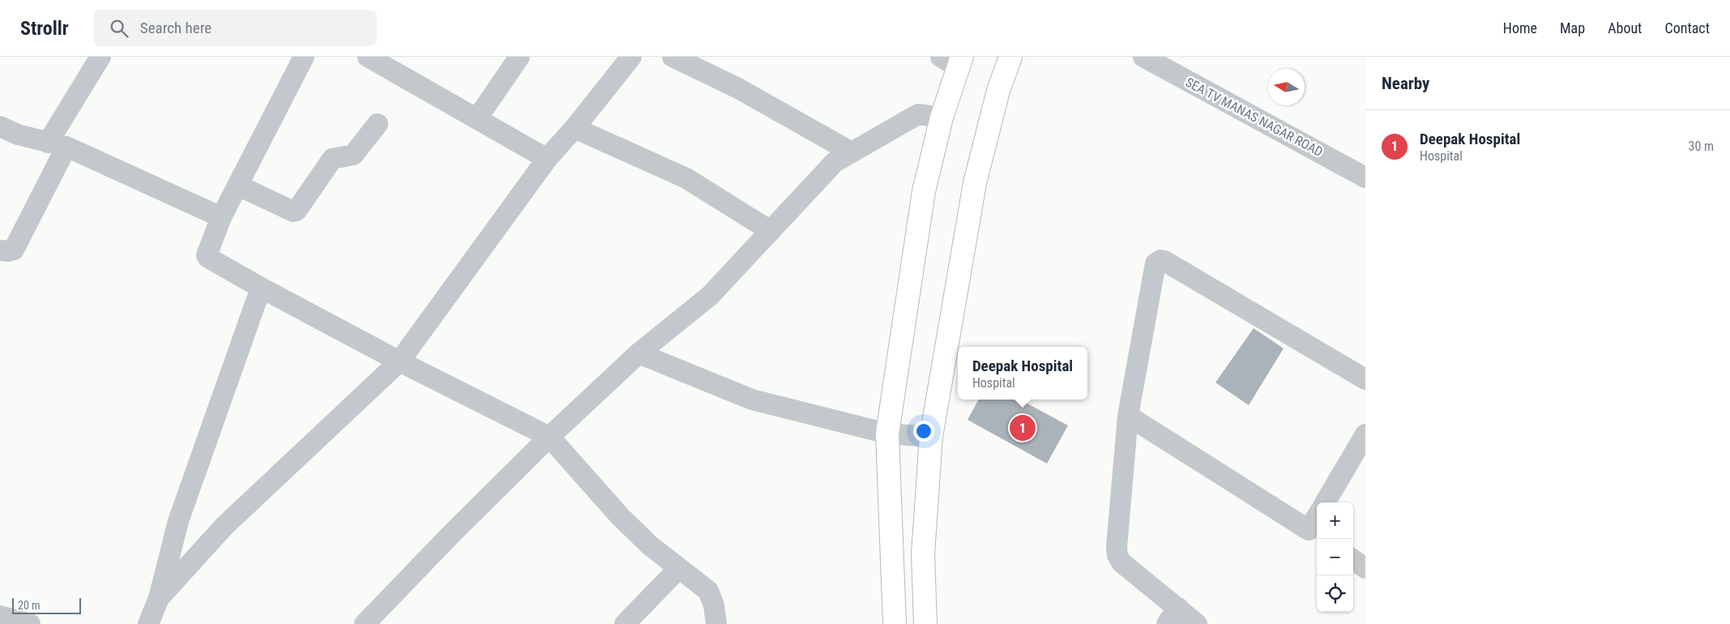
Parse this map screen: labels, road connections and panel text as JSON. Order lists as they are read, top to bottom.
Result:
{
  "streets": {
    "street": ["SEA TV MANAS NAGAR ROAD"]
  },
  "scale_bar": "20 m",
  "north": "left",
  "page": {
    "header": "Strollr",
    "search": "Search here",
    "nav": [
      "Home",
      "Map",
      "About",
      "Contact"
    ],
    "heading": "Nearby",
    "list": [
      {
        "mark": "1",
        "name": "Deepak Hospital",
        "note": "Hospital",
        "value": "30 m"
      }
    ],
    "popup": ["Deepak Hospital", "Hospital"],
    "pins": "1",
    "map_buttons": ["+", "−"],
    "scale": "20 m"
  }
}
